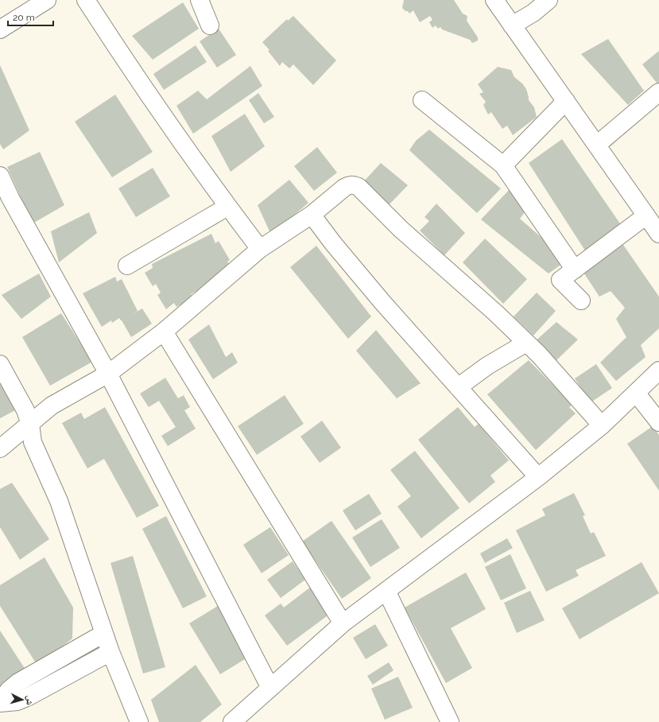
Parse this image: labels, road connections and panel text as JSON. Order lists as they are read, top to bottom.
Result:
{
  "scale_bar": "20 m",
  "north": "right"
}
